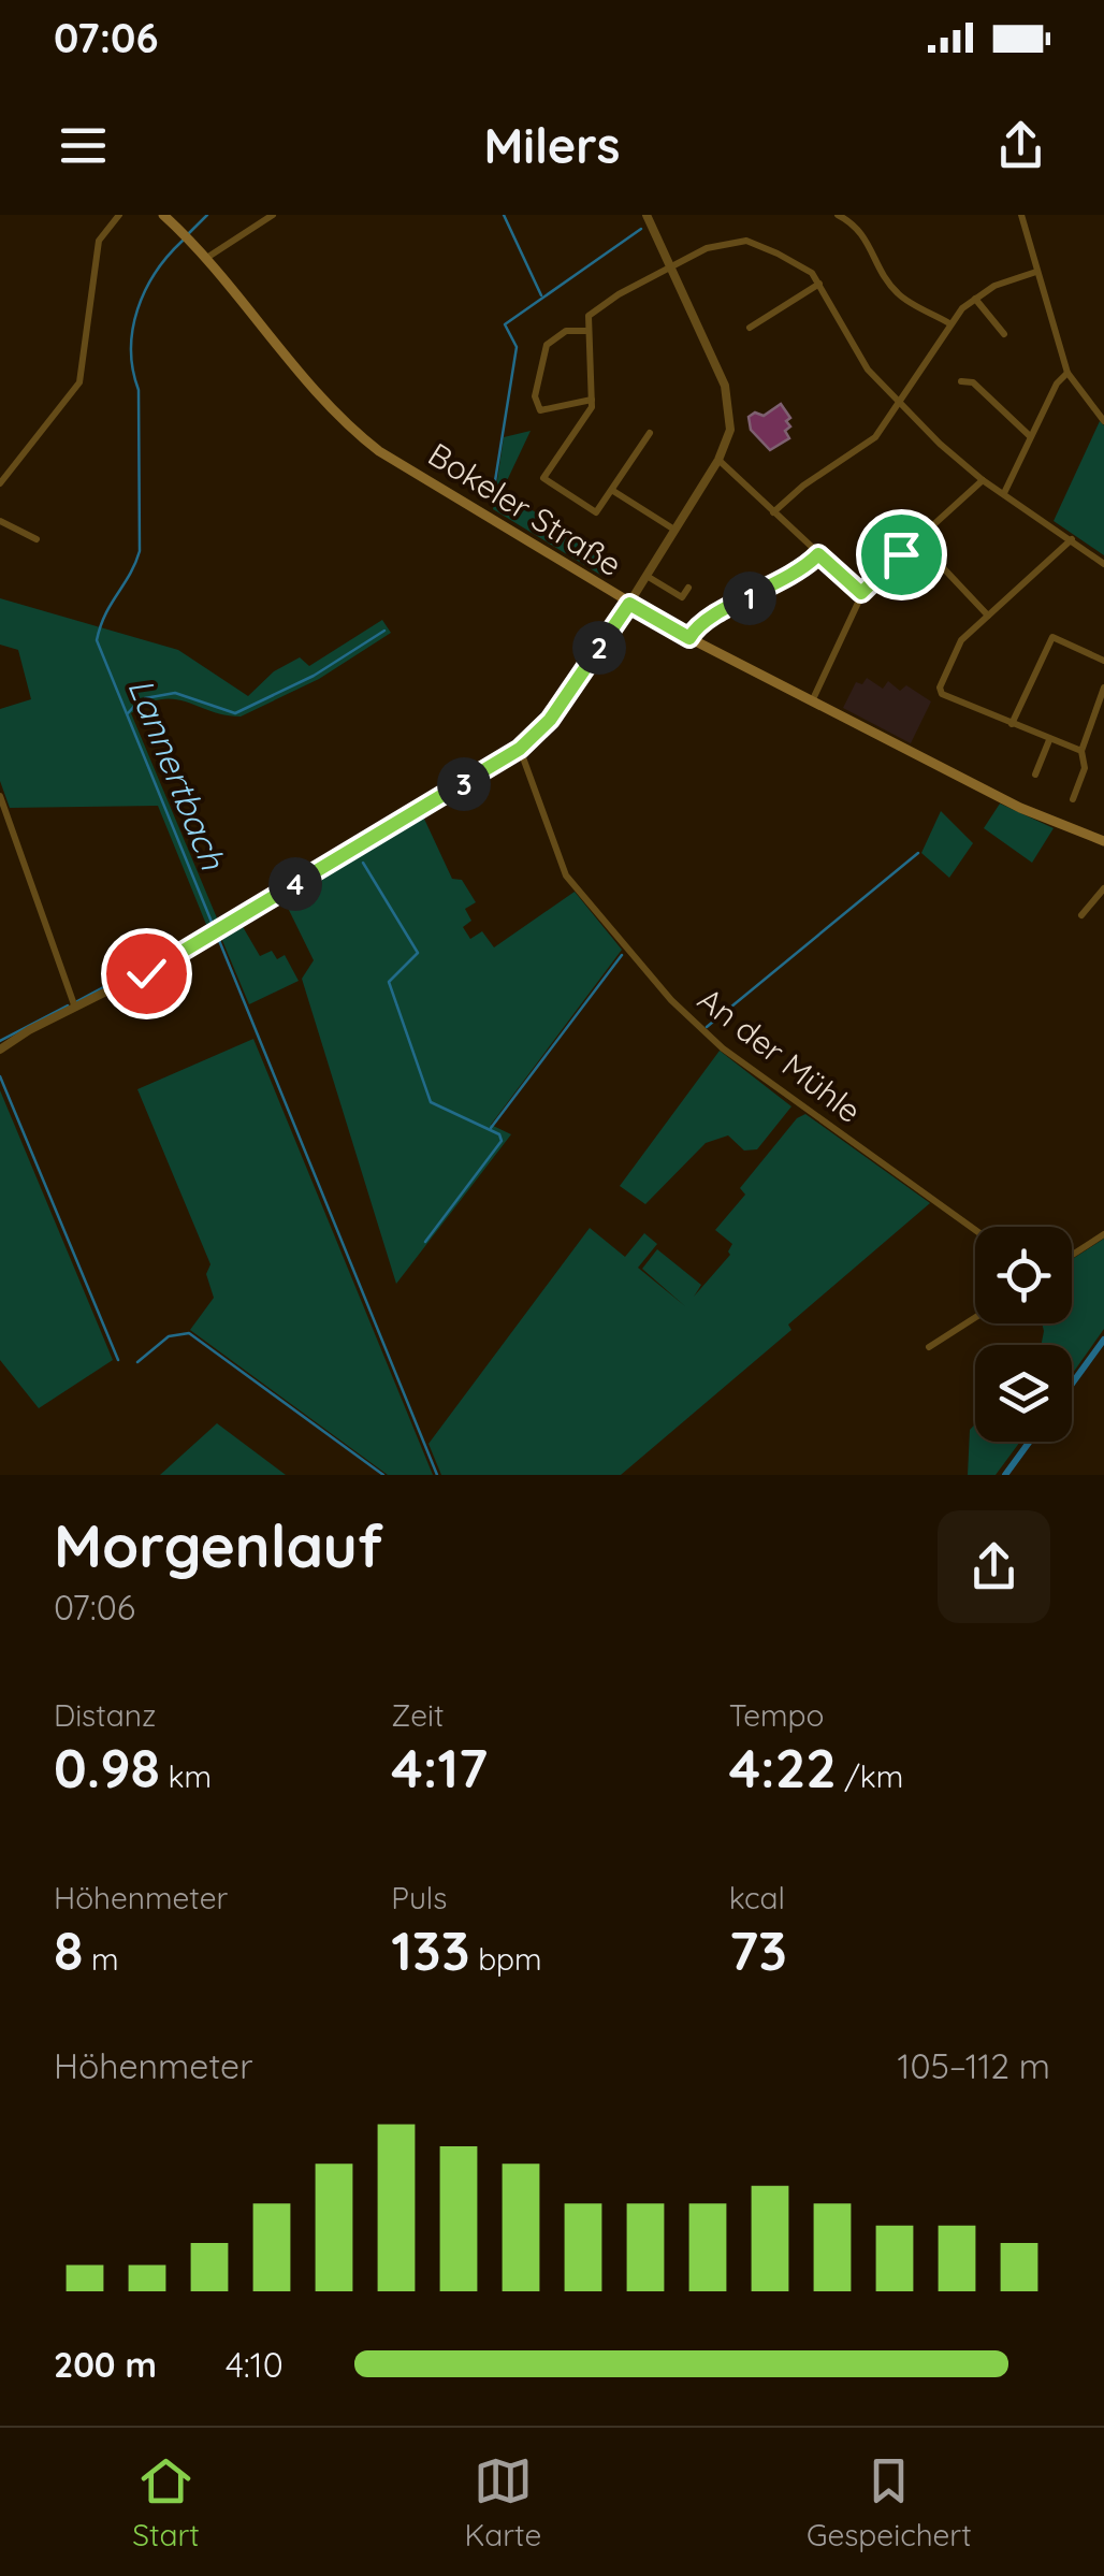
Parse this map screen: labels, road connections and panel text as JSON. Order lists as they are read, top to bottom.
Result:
{
  "streets": {
    "main road": ["Bokeler Straße"],
    "street": ["An der Mühle"]
  },
  "water": ["Lannertbach"],
  "page": {
    "status": "07:06",
    "header": "Milers",
    "pins": [
      "1",
      "2",
      "3",
      "4"
    ],
    "heading": ["Morgenlauf", "07:06"],
    "stats": [
      ["Distanz", "0.98 km"],
      ["Zeit", "4:17"],
      ["Tempo", "4:22 /km"],
      ["Höhenmeter", "8 m"],
      ["Puls", "133 bpm"],
      ["kcal", "73"]
    ],
    "chart": ["Höhenmeter", "105–112 m"],
    "list": [
      {
        "name": "200 m",
        "note": "4:10"
      }
    ],
    "tabs": ["Start", "Karte", "Gespeichert"]
  }
}
